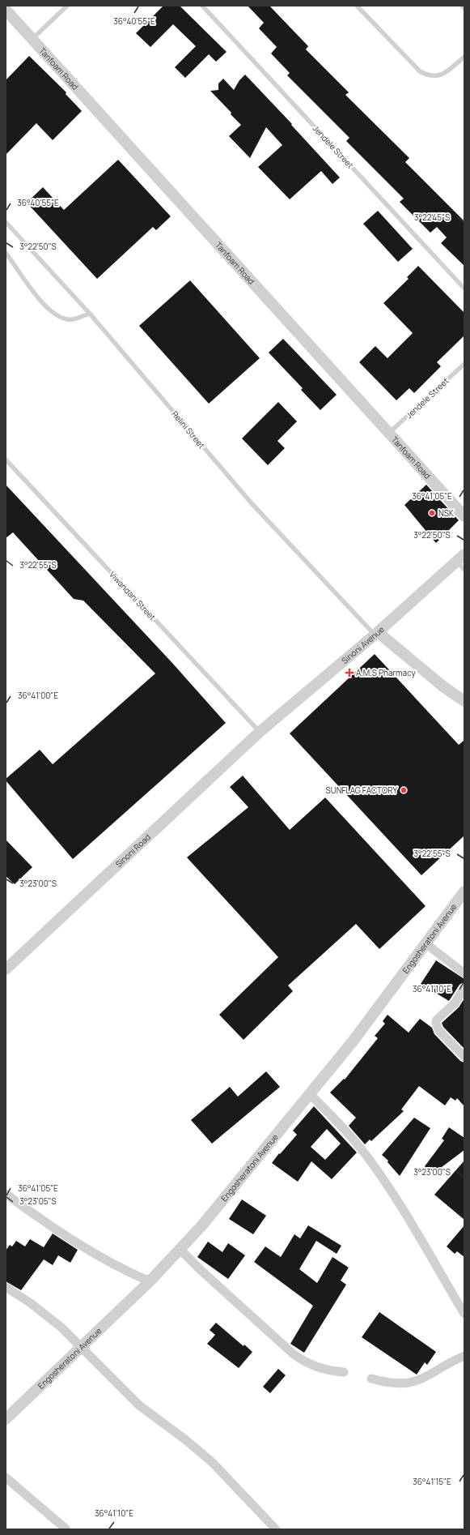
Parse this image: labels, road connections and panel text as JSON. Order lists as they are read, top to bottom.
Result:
{
  "streets": {
    "street": [
      "Tanfoam Road",
      "Sinoni Avenue",
      "Sinoni Road",
      "Engosheratoni Avenue"
    ],
    "lane": ["Jendele Street", "Relini Street", "Viwandani Street"]
  },
  "crossings": [
    ["Tanfoam Road", "Jendele Street"],
    ["Relini Street", "Sinoni Avenue"],
    ["Viwandani Street", "Sinoni Avenue"],
    ["Viwandani Street", "Sinoni Road"],
    ["Sinoni Avenue", "Sinoni Road"]
  ],
  "places": {
    "other": ["NSK", "SUNFLAG FACTORY"],
    "health": ["A.M.S Pharmacy"]
  },
  "coordinates": [
    "36°40'55\"E",
    "3°22'45\"S",
    "3°22'50\"S",
    "36°41'05\"E",
    "3°22'55\"S",
    "36°41'00\"E",
    "3°23'00\"S",
    "36°41'10\"E",
    "3°23'05\"S",
    "36°41'15\"E"
  ]
}
